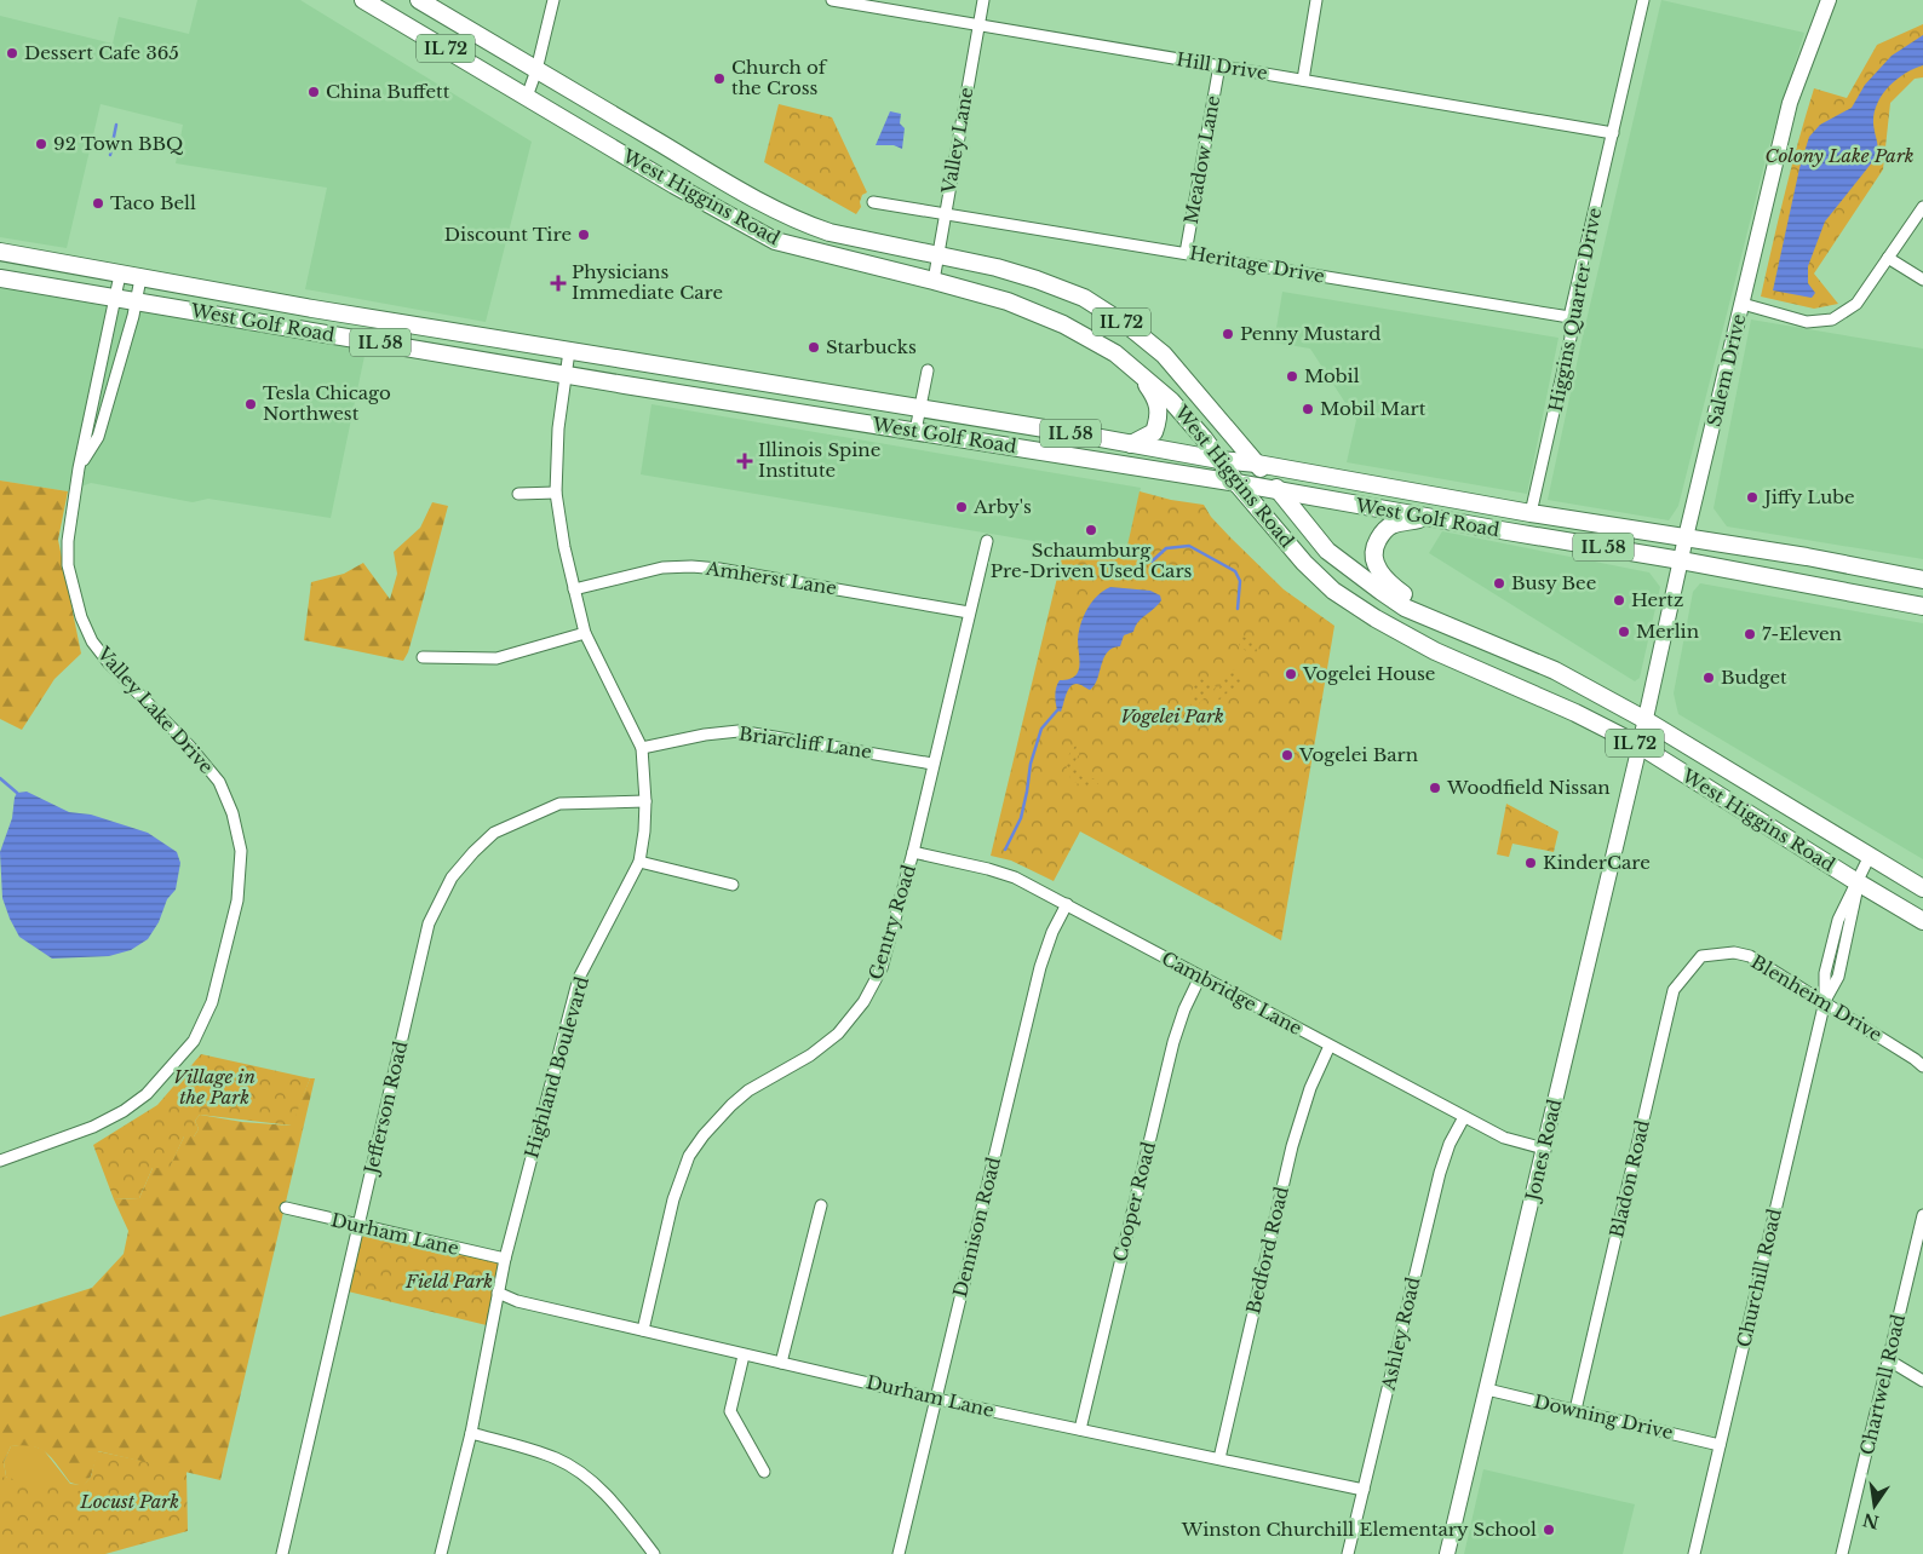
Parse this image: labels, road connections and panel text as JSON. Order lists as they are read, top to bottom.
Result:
{
  "streets": {
    "main road": [
      "IL 72",
      "West Higgins Road",
      "West Golf Road",
      "IL 58"
    ],
    "street": [
      "Hill Drive",
      "Valley Lane",
      "Meadow Lane",
      "Heritage Drive",
      "Higgins Quarter Drive",
      "Salem Drive",
      "Amherst Lane",
      "Valley Lake Drive",
      "Briarcliff Lane",
      "Gentry Road",
      "Cambridge Lane",
      "Blenheim Drive",
      "Highland Boulevard",
      "Jefferson Road",
      "Jones Road",
      "Bladon Road",
      "Cooper Road",
      "Dennison Road",
      "Durham Lane",
      "Bedford Road",
      "Churchill Road",
      "Ashley Road",
      "Chartwell Road",
      "Downing Drive"
    ]
  },
  "crossings": [
    ["Hill Drive", "Valley Lane"],
    ["Hill Drive", "Meadow Lane"],
    ["Hill Drive", "Higgins Quarter Drive"],
    ["Valley Lane", "West Higgins Road"],
    ["Valley Lane", "Heritage Drive"],
    ["Meadow Lane", "Heritage Drive"],
    ["West Higgins Road", "West Golf Road"],
    ["West Higgins Road", "Salem Drive"],
    ["West Higgins Road", "Jones Road"],
    ["West Higgins Road", "Churchill Road"],
    ["Heritage Drive", "Higgins Quarter Drive"],
    ["Higgins Quarter Drive", "West Golf Road"],
    ["West Golf Road", "Salem Drive"],
    ["West Golf Road", "Valley Lake Drive"],
    ["West Golf Road", "Highland Boulevard"],
    ["Salem Drive", "Jones Road"],
    ["Amherst Lane", "Gentry Road"],
    ["Amherst Lane", "Highland Boulevard"],
    ["Briarcliff Lane", "Gentry Road"],
    ["Briarcliff Lane", "Highland Boulevard"],
    ["Gentry Road", "Cambridge Lane"],
    ["Gentry Road", "Durham Lane"],
    ["Cambridge Lane", "Jones Road"],
    ["Cambridge Lane", "Cooper Road"],
    ["Cambridge Lane", "Dennison Road"],
    ["Cambridge Lane", "Bedford Road"],
    ["Cambridge Lane", "Ashley Road"],
    ["Blenheim Drive", "Bladon Road"],
    ["Blenheim Drive", "Churchill Road"],
    ["Highland Boulevard", "Jefferson Road"],
    ["Highland Boulevard", "Durham Lane"],
    ["Jefferson Road", "Durham Lane"],
    ["Jones Road", "Downing Drive"],
    ["Bladon Road", "Downing Drive"],
    ["Cooper Road", "Durham Lane"],
    ["Dennison Road", "Durham Lane"],
    ["Durham Lane", "Bedford Road"],
    ["Durham Lane", "Ashley Road"],
    ["Churchill Road", "Downing Drive"]
  ],
  "parks": [
    "Colony Lake Park",
    "Vogelei Park",
    "Village in the Park",
    "Field Park",
    "Locust Park"
  ],
  "places": {
    "other": [
      "Dessert Cafe 365",
      "Church of the Cross",
      "China Buffett",
      "92 Town BBQ",
      "Taco Bell",
      "Discount Tire",
      "Penny Mustard",
      "Starbucks",
      "Mobil",
      "Tesla Chicago Northwest",
      "Mobil Mart",
      "Jiffy Lube",
      "Arby's",
      "Schaumburg Pre-Driven Used Cars",
      "Busy Bee",
      "Hertz",
      "Merlin",
      "7-Eleven",
      "Vogelei House",
      "Budget",
      "Vogelei Barn",
      "Woodfield Nissan",
      "KinderCare",
      "Winston Churchill Elementary School"
    ],
    "health": ["Physicians Immediate Care", "Illinois Spine Institute"]
  },
  "north": "bottom"
}
